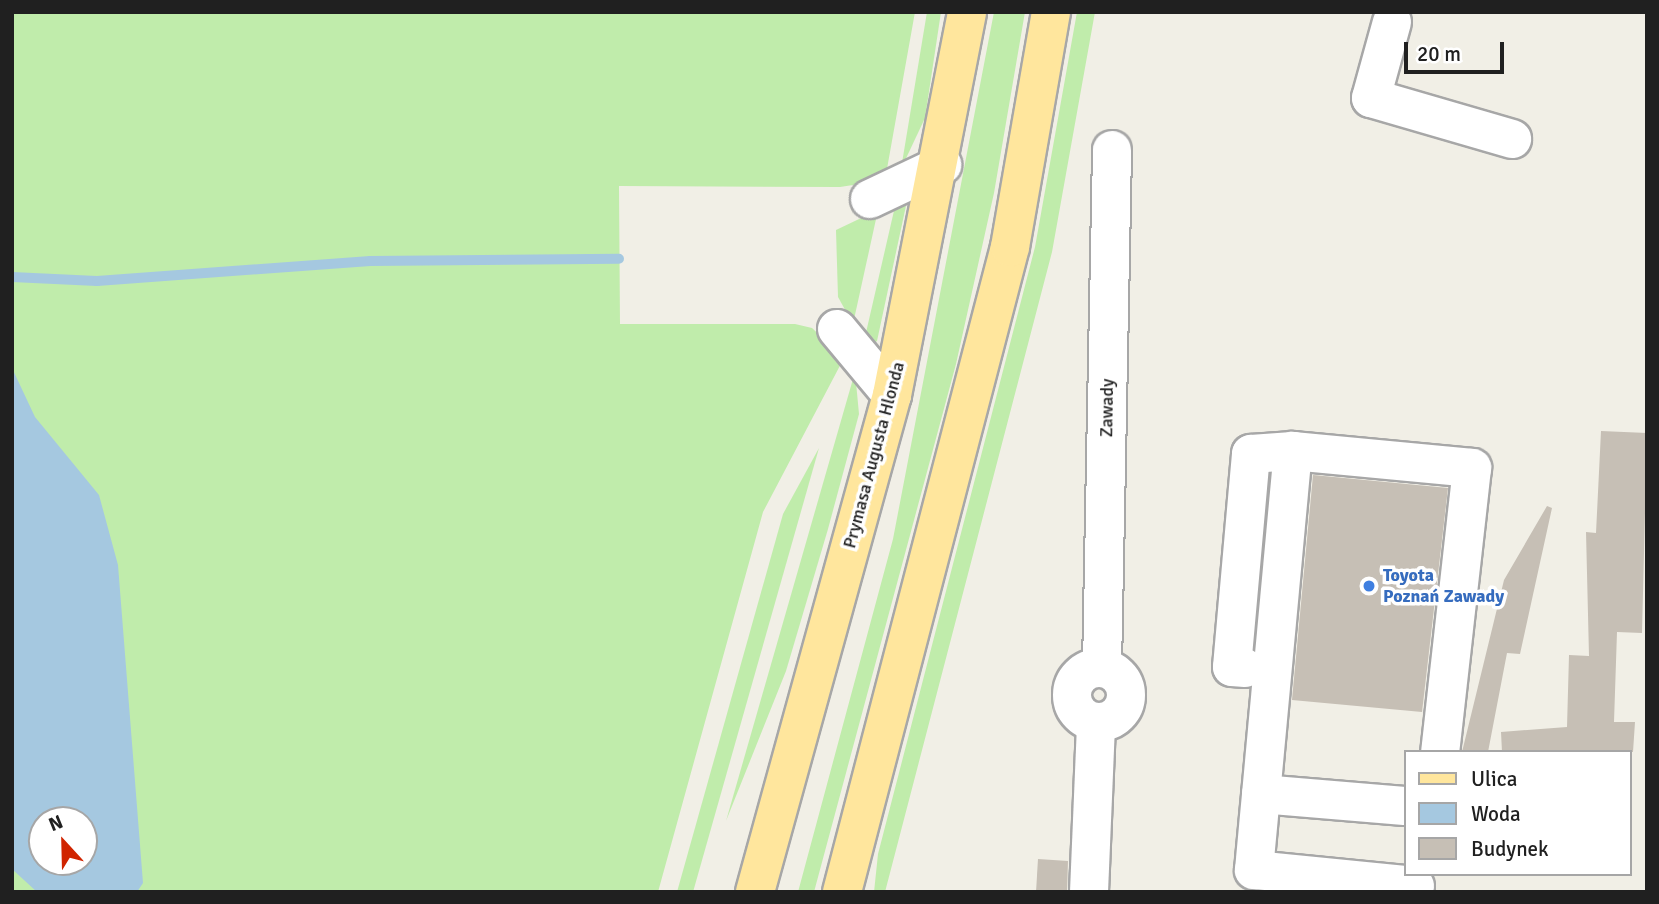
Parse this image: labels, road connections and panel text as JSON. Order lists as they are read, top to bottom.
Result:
{
  "streets": {
    "main road": ["Prymasa Augusta Hlonda"],
    "street": ["Zawady"]
  },
  "places": ["Toyota Poznań Zawady"],
  "legend": ["Ulica", "Woda", "Budynek"],
  "scale_bar": "20 m",
  "north": "top"
}
